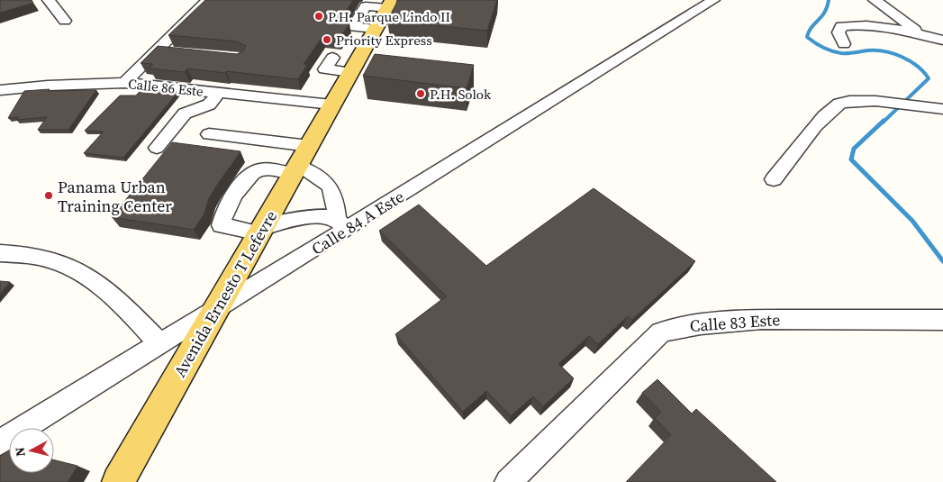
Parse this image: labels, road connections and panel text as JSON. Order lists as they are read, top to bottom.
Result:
{
  "streets": {
    "main road": ["Avenida Ernesto T Lefevre"],
    "street": ["Calle 86 Este", "Calle 84 A Este", "Calle 83 Este"]
  },
  "crossings": [
    ["Calle 86 Este", "Avenida Ernesto T Lefevre"],
    ["Calle 84 A Este", "Avenida Ernesto T Lefevre"]
  ],
  "places": [
    "P.H. Parque Lindo II",
    "Priority Express",
    "P.H. Solok",
    "Panama Urban Training Center"
  ],
  "north": "left"
}
